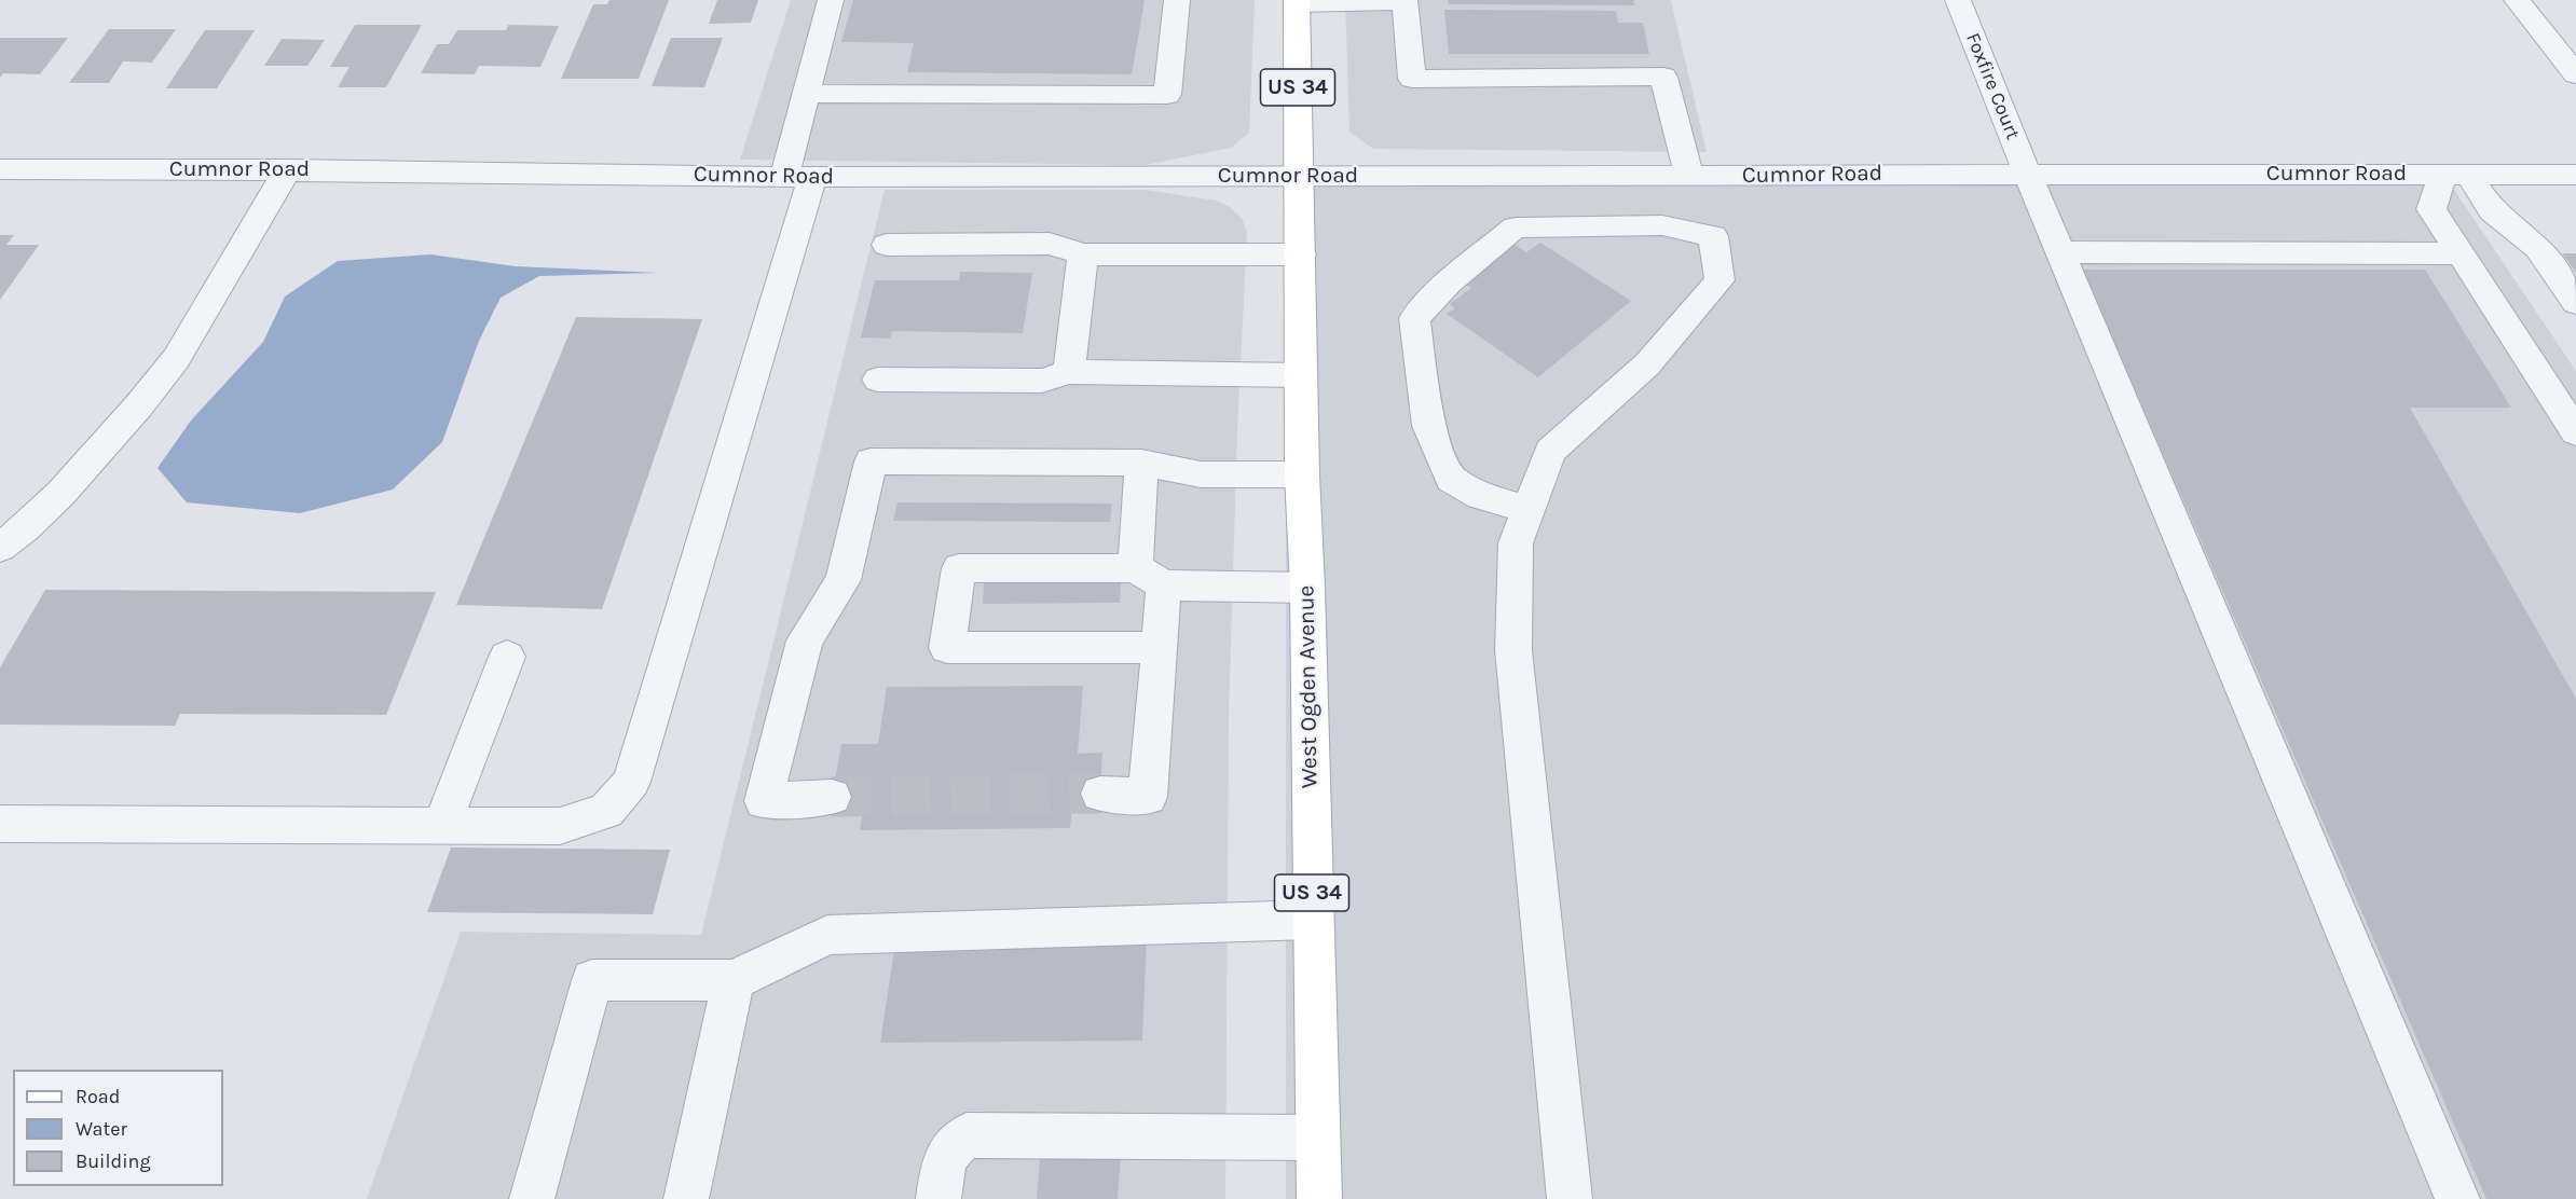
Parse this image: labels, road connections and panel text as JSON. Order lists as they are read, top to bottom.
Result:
{
  "streets": {
    "main road": ["US 34", "West Ogden Avenue"],
    "street": ["Foxfire Court", "Cumnor Road"]
  },
  "crossings": [
    ["Foxfire Court", "Cumnor Road"],
    ["US 34", "Cumnor Road"],
    ["US 34", "West Ogden Avenue"],
    ["Cumnor Road", "West Ogden Avenue"]
  ],
  "legend": ["Road", "Water", "Building"]
}
